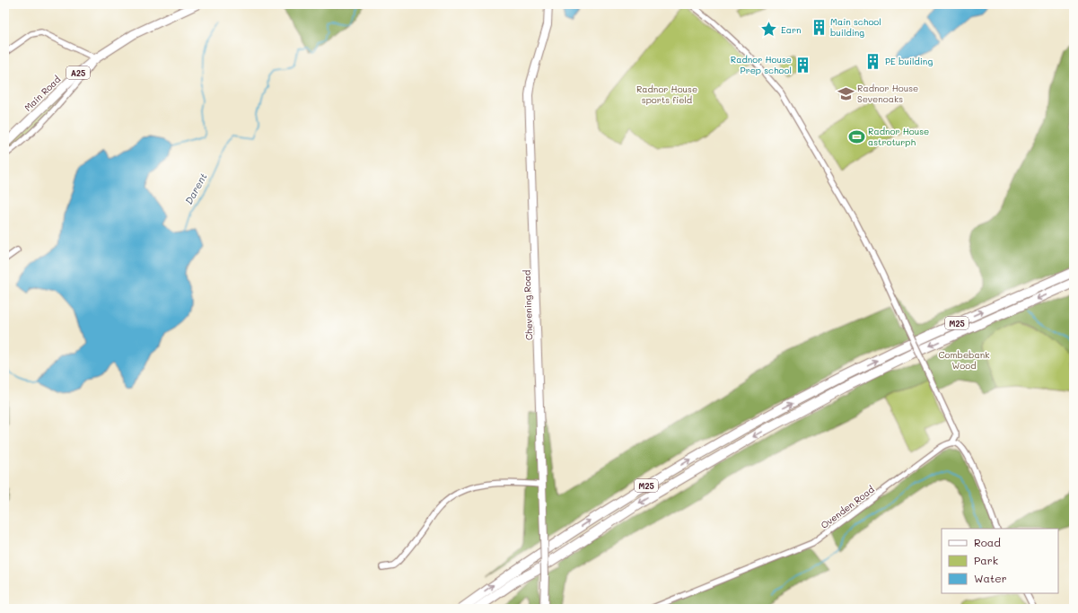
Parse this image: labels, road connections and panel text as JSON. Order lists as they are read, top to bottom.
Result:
{
  "streets": {
    "highway": ["M25"],
    "main road": ["A25", "Main Road", "Chevening Road"],
    "street": ["Ovenden Road"]
  },
  "water": ["Darent"],
  "parks": ["Radnor House sports field", "Combebank Wood"],
  "places": {
    "building": ["Main school building", "PE building", "Radnor House Prep school"],
    "place": ["Earn"],
    "school or university": ["Radnor House Sevenoaks"],
    "sports": ["Radnor House astroturph"]
  },
  "legend": ["Road", "Park", "Water"]
}
